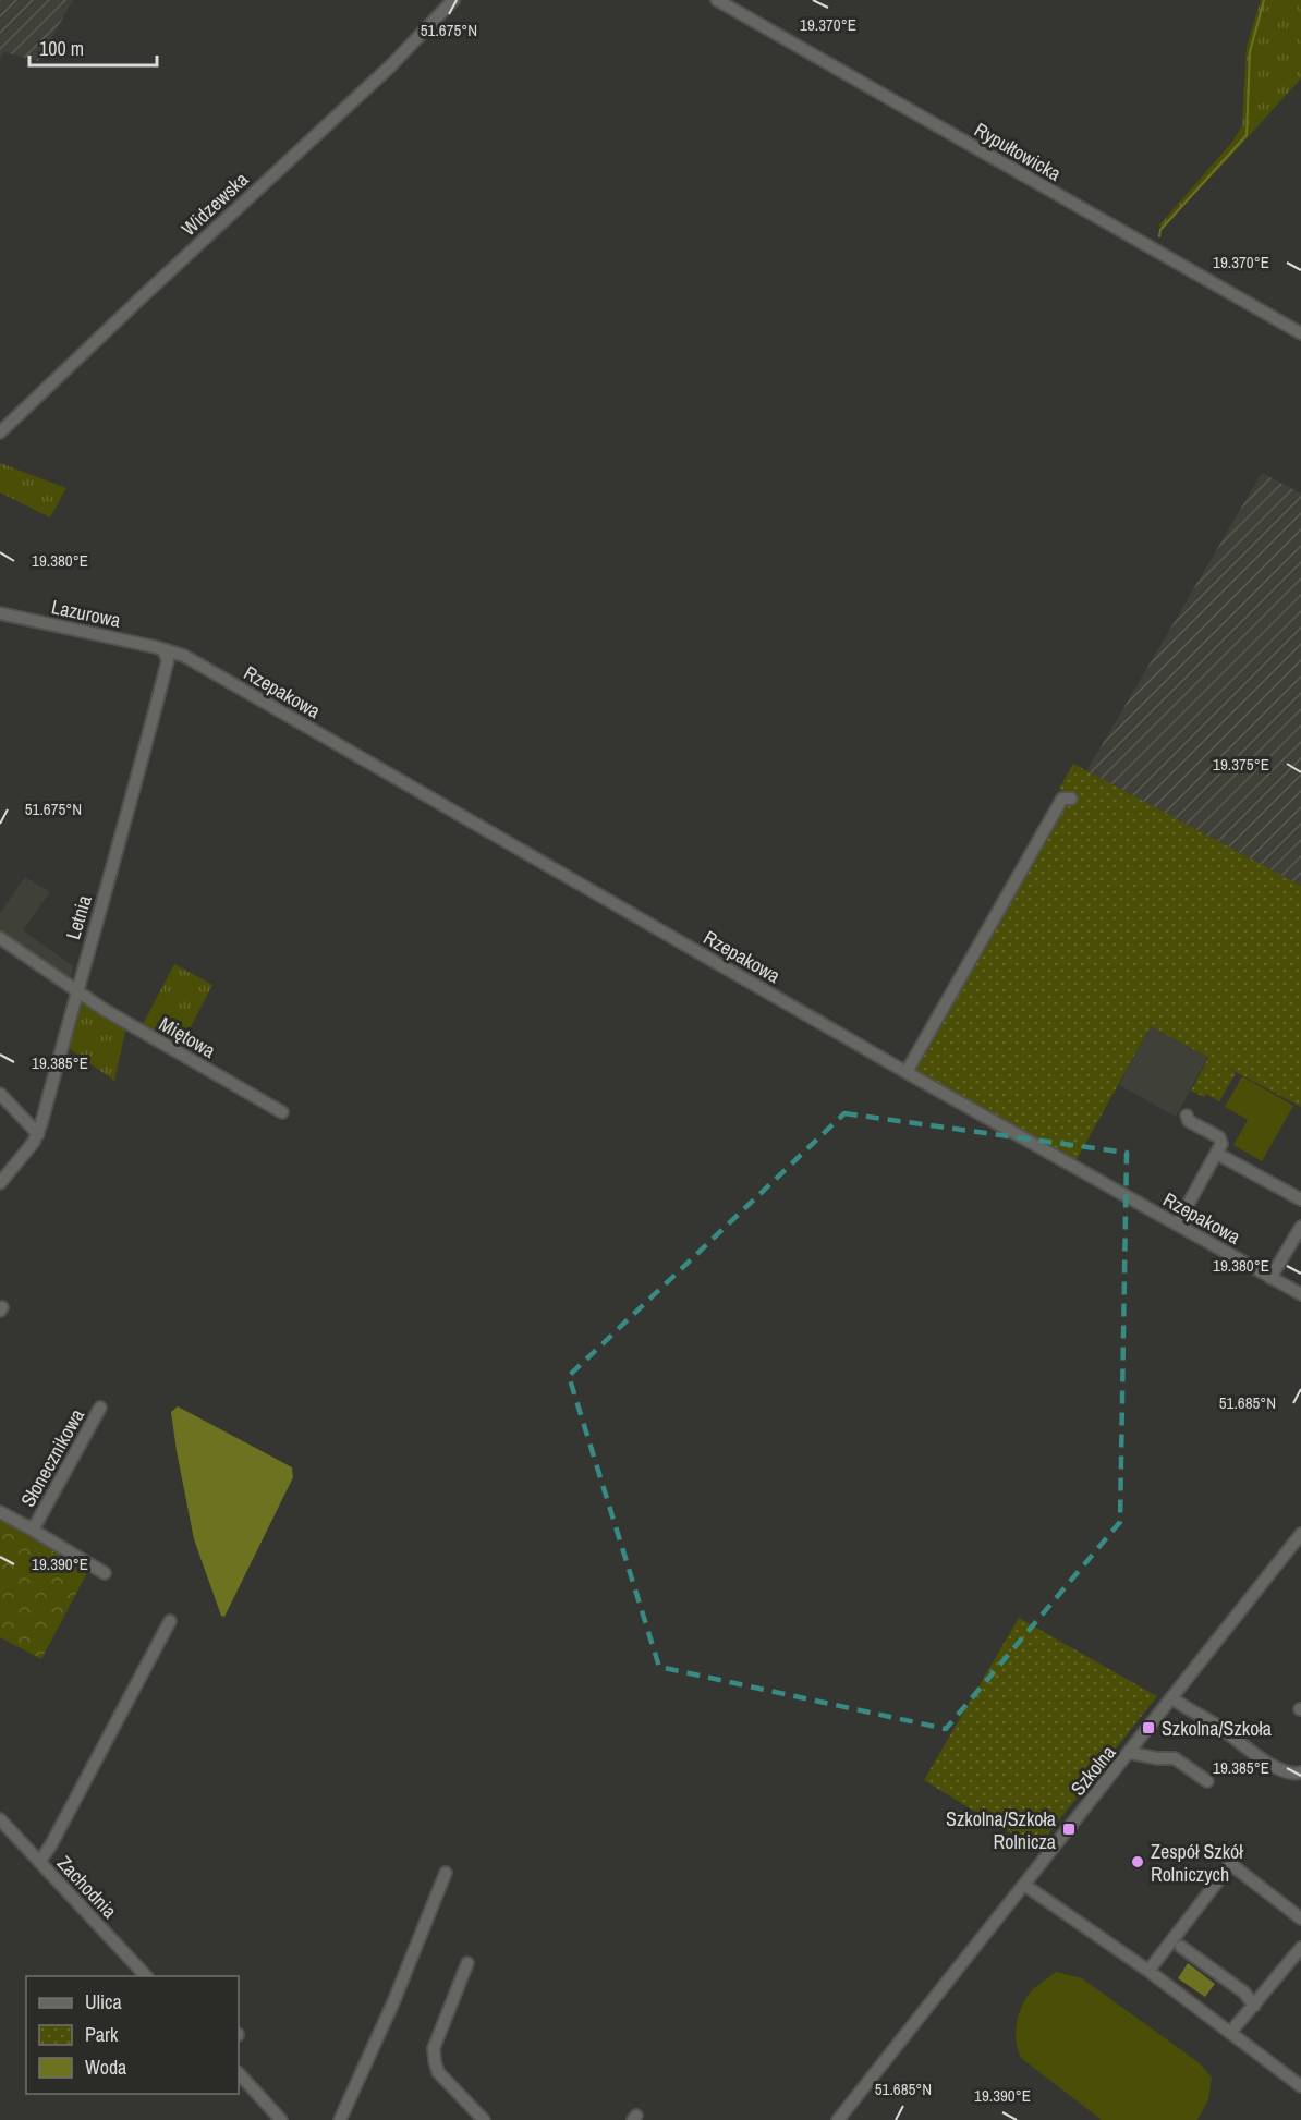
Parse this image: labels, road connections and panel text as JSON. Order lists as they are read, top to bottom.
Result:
{
  "streets": {
    "street": [
      "Rypułtowicka",
      "Widzewska",
      "Lazurowa",
      "Rzepakowa",
      "Letnia",
      "Miętowa",
      "Słonecznikowa",
      "Szkolna",
      "Zachodnia"
    ]
  },
  "crossings": [
    ["Lazurowa", "Rzepakowa"],
    ["Lazurowa", "Letnia"],
    ["Rzepakowa", "Letnia"],
    ["Letnia", "Miętowa"]
  ],
  "places": {
    "transit": ["Szkolna/Szkoła", "Szkolna/Szkoła Rolnicza"],
    "other": ["Zespół Szkół Rolniczych"]
  },
  "legend": ["Ulica", "Park", "Woda"],
  "scale_bar": "100 m",
  "coordinates": [
    "19.370°E",
    "51.675°N",
    "19.380°E",
    "19.375°E",
    "19.385°E",
    "51.685°N",
    "19.390°E"
  ]
}
